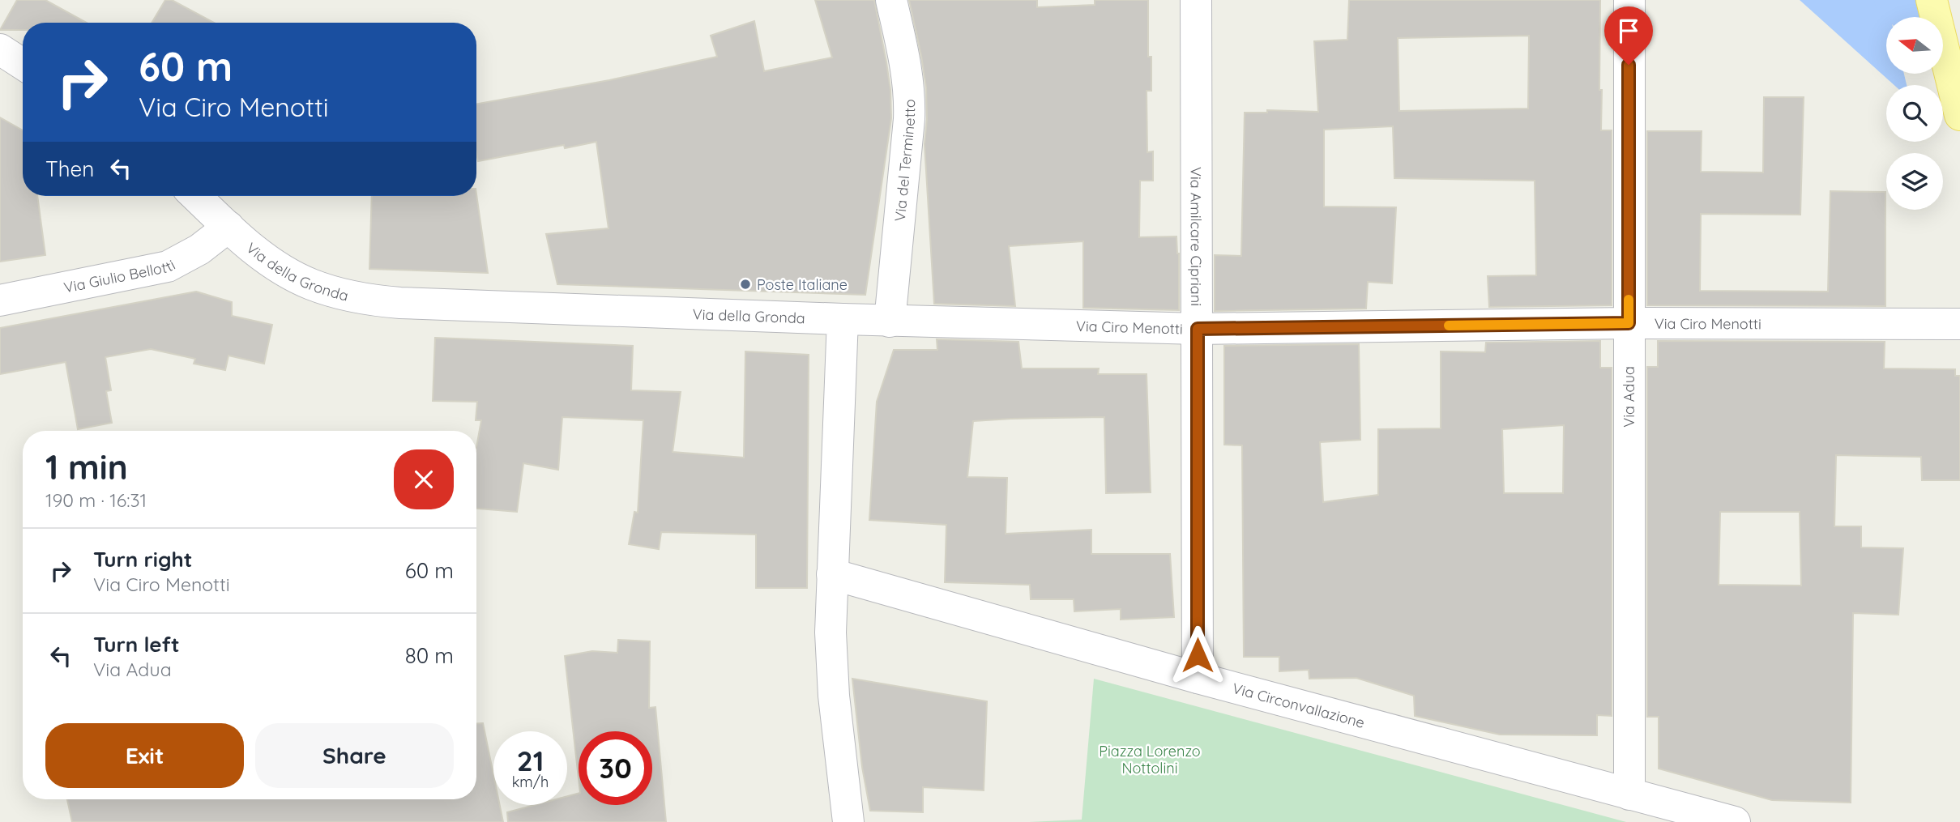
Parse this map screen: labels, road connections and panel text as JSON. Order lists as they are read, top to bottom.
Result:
{
  "streets": {
    "street": [
      "Via del Terminetto",
      "Via Amilcare Cipriani",
      "Via della Gronda",
      "Via Giulio Bellotti",
      "Via Ciro Menotti",
      "Via Adua",
      "Via Circonvallazione"
    ]
  },
  "crossings": [
    ["Via del Terminetto", "Via Ciro Menotti"],
    ["Via Amilcare Cipriani", "Via Ciro Menotti"],
    ["Via Amilcare Cipriani", "Via Circonvallazione"],
    ["Via della Gronda", "Via Giulio Bellotti"],
    ["Via della Gronda", "Via Ciro Menotti"],
    ["Via Ciro Menotti", "Via Adua"],
    ["Via Adua", "Via Circonvallazione"]
  ],
  "parks": ["Piazza Lorenzo Nottolini"],
  "places": ["Poste Italiane"],
  "north": "left",
  "page": {
    "turn": ["60 m", "Via Ciro Menotti"],
    "then": "Then",
    "heading": ["1 min", "190 m · 16:31"],
    "list": [
      {
        "name": "Turn right",
        "note": "Via Ciro Menotti",
        "value": "60 m"
      },
      {
        "name": "Turn left",
        "note": "Via Adua",
        "value": "80 m"
      }
    ],
    "buttons": ["Exit", "Share"],
    "speed": "21 km/h",
    "limit": "30"
  }
}
